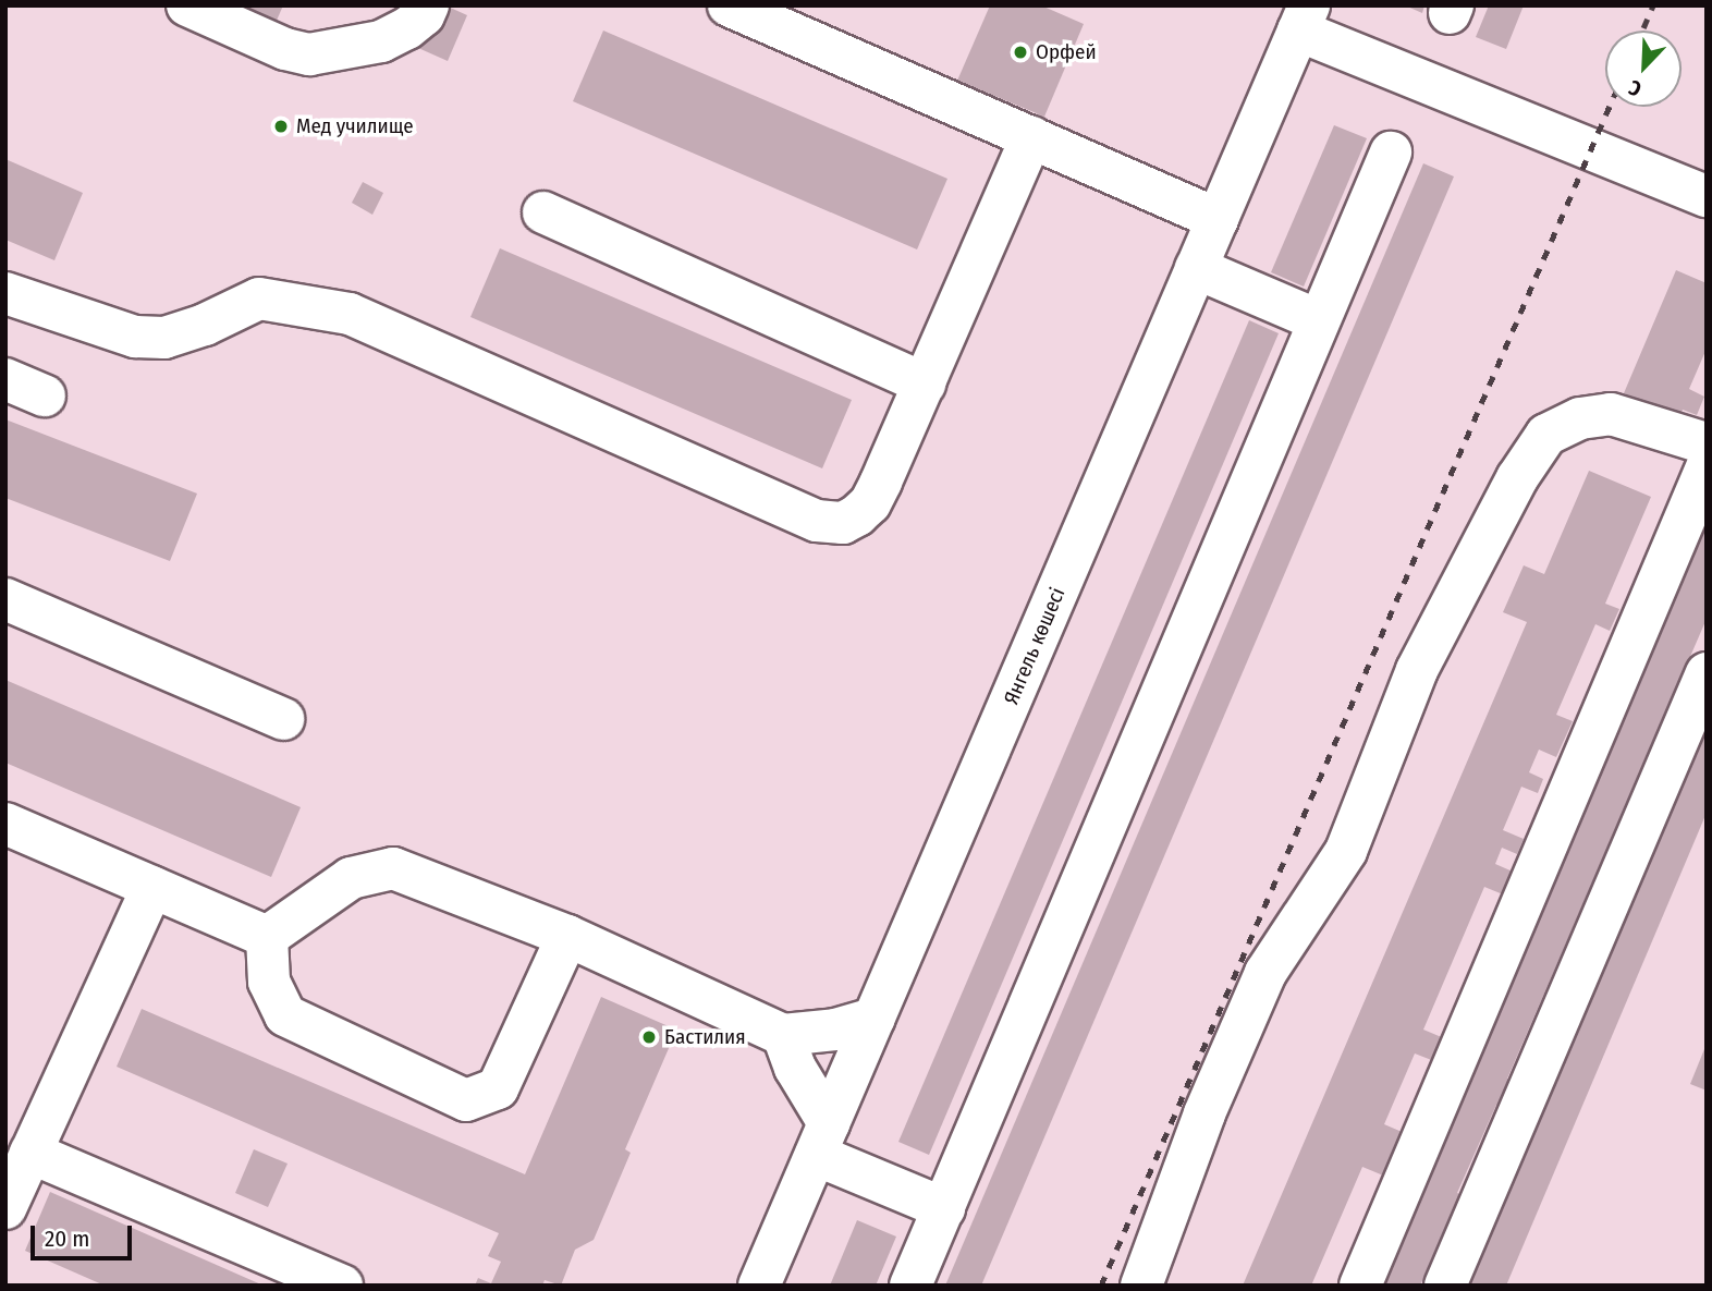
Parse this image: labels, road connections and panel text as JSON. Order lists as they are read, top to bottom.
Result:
{
  "streets": {
    "street": ["Янгель көшесі"]
  },
  "places": ["Орфей", "Мед училище", "Бастилия"],
  "scale_bar": "20 m",
  "north": "bottom left"
}
